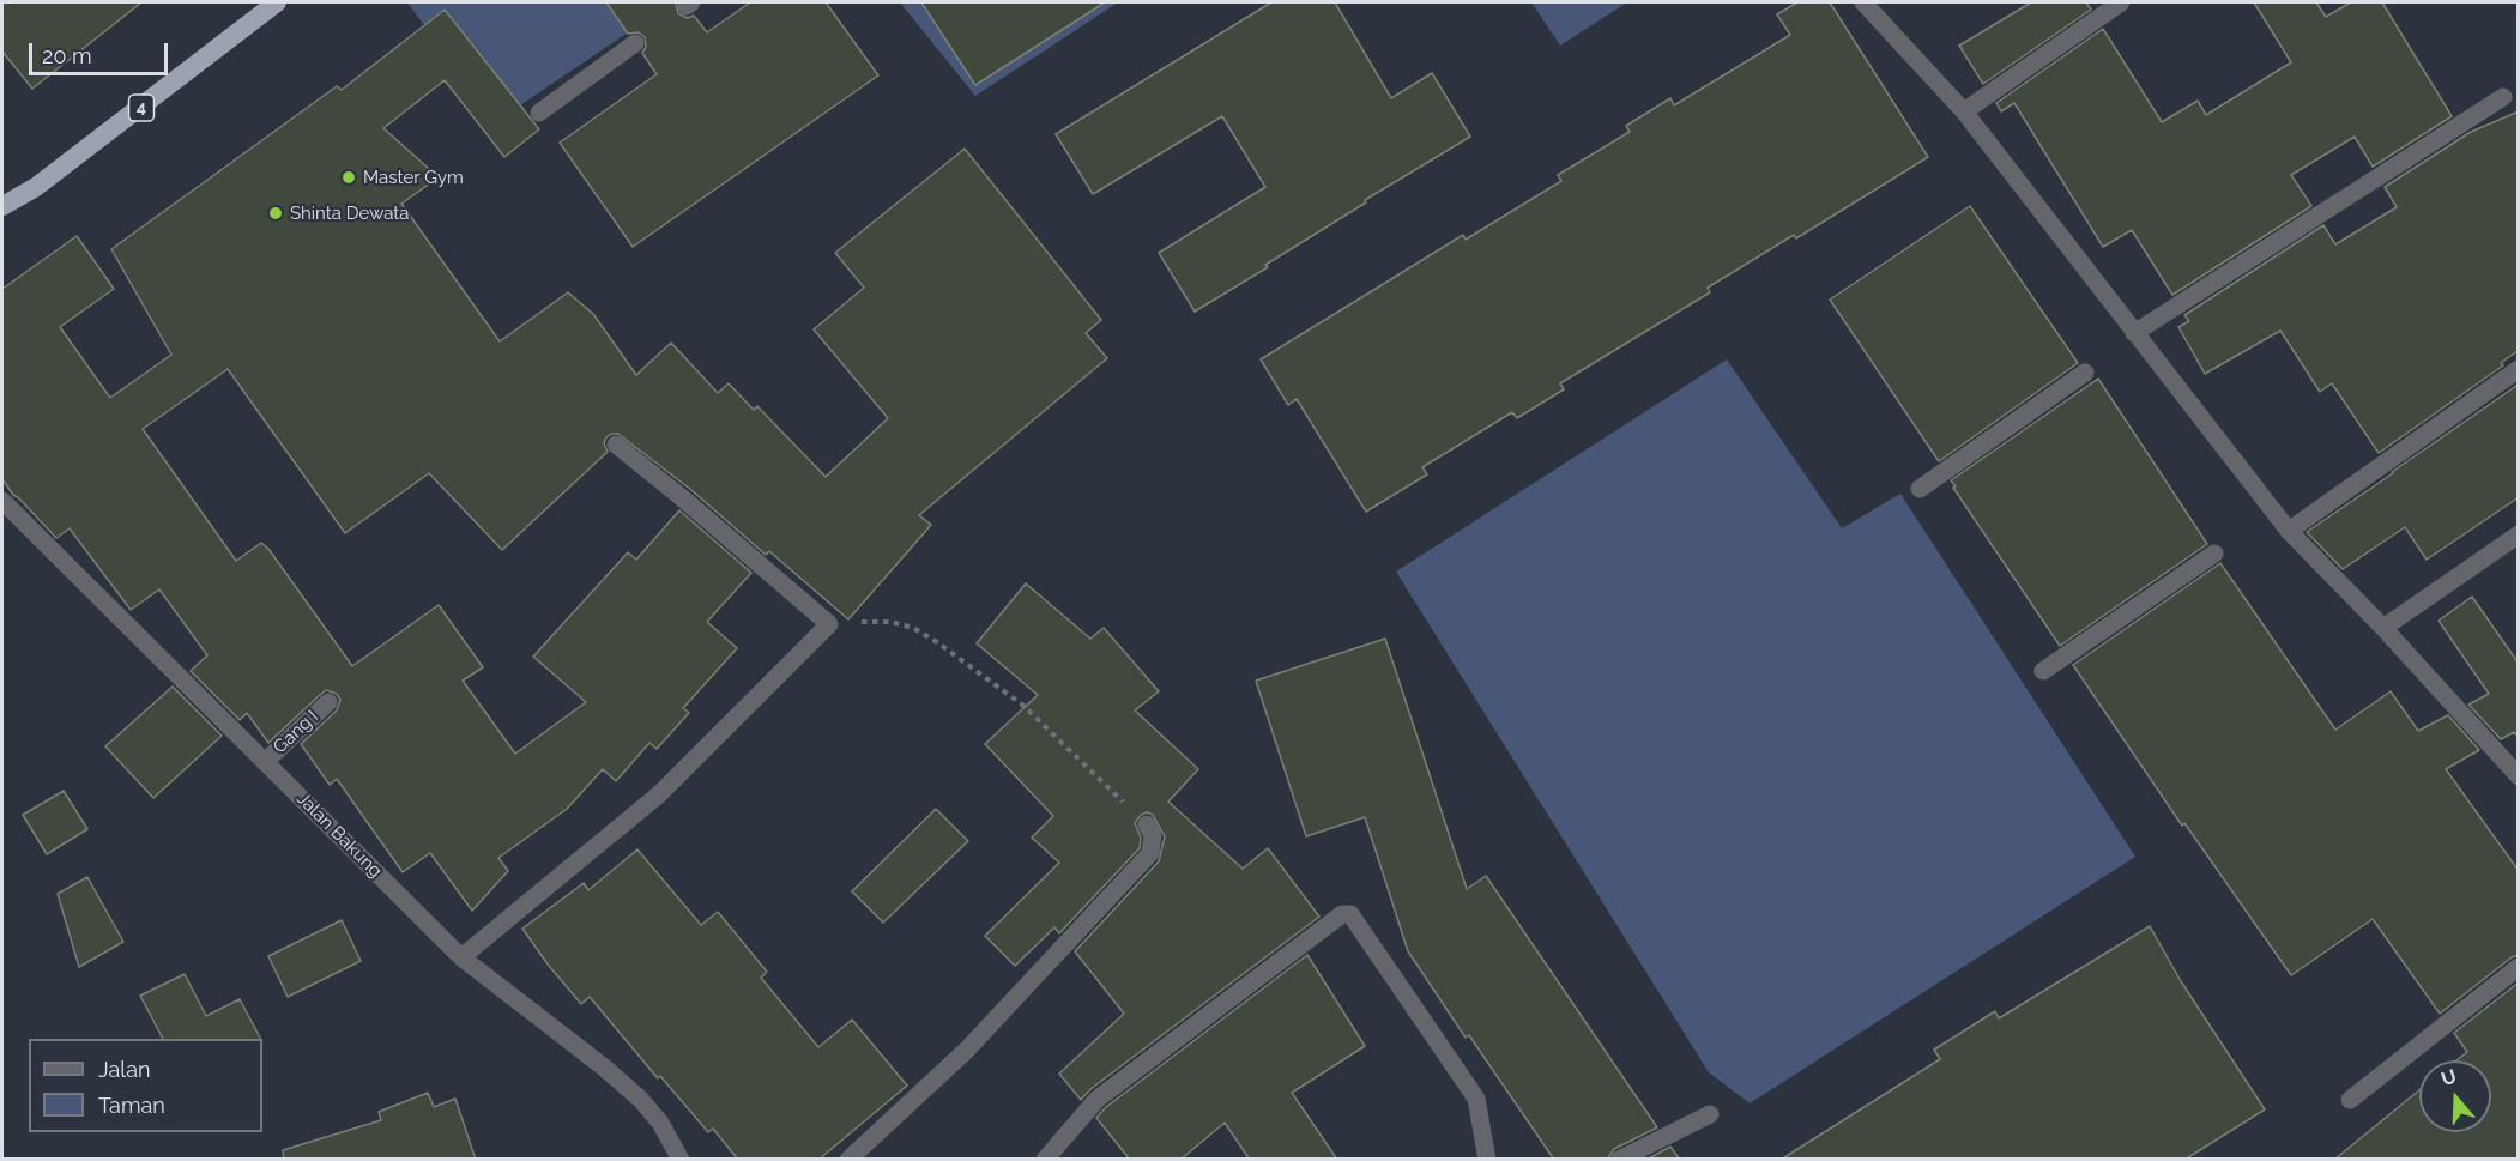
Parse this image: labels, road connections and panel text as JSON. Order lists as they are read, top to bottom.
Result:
{
  "streets": {
    "highway": ["4"],
    "street": ["Gang I", "Jalan Bakung"]
  },
  "crossings": [
    ["Gang I", "Jalan Bakung"]
  ],
  "places": ["Master Gym", "Shinta Dewata"],
  "legend": ["Jalan", "Taman"],
  "scale_bar": "20 m",
  "north": "top"
}
